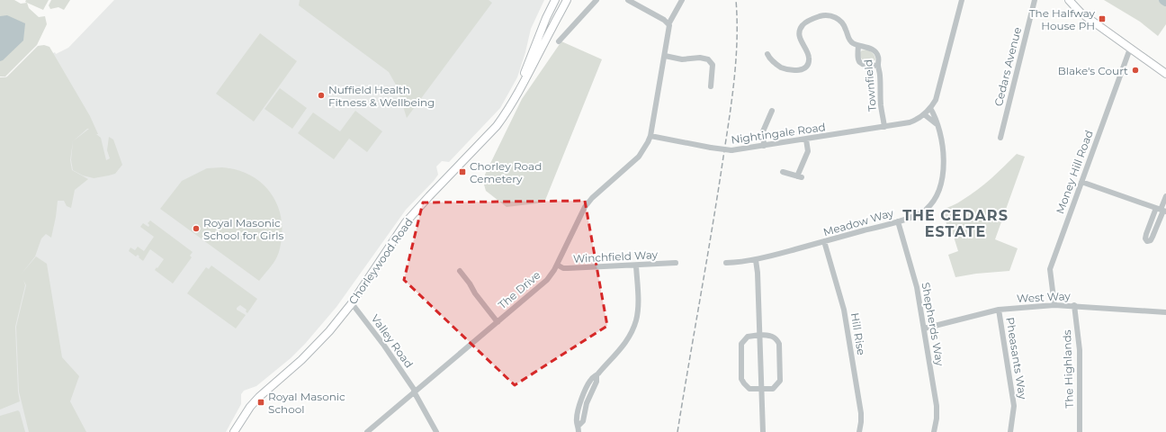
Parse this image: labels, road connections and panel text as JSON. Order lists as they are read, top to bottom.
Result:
{
  "streets": {
    "main road": ["Chorleywood Road"],
    "street": [
      "Cedars Avenue",
      "Townfield",
      "Nightingale Road",
      "Money Hill Road",
      "Meadow Way",
      "Winchfield Way",
      "The Drive",
      "West Way",
      "Shepherds Way",
      "Hill Rise",
      "Valley Road",
      "Pheasants Way",
      "The Highlands"
    ]
  },
  "crossings": [
    ["Townfield", "Nightingale Road"],
    ["Nightingale Road", "Meadow Way"],
    ["Nightingale Road", "The Drive"],
    ["Money Hill Road", "West Way"],
    ["Meadow Way", "Shepherds Way"],
    ["Meadow Way", "Hill Rise"],
    ["Winchfield Way", "The Drive"],
    ["Chorleywood Road", "Valley Road"],
    ["The Drive", "Valley Road"],
    ["West Way", "Shepherds Way"],
    ["West Way", "Pheasants Way"],
    ["West Way", "The Highlands"]
  ],
  "districts": ["THE CEDARS ESTATE"],
  "places": {
    "transit": ["The Halfway House PH", "Chorley Road Cemetery", "Royal Masonic School"],
    "other": ["Blake's Court", "Nuffield Health Fitness & Wellbeing", "Royal Masonic School for Girls"]
  }
}
